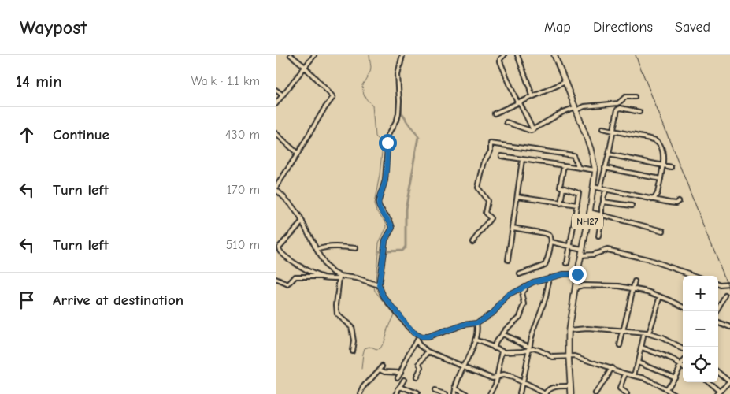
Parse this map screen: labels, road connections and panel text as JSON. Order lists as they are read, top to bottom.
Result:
{
  "streets": {
    "highway": ["NH27"]
  },
  "page": {
    "header": "Waypost",
    "nav": ["Map", "Directions", "Saved"],
    "heading": ["14 min", "Walk · 1.1 km"],
    "list": [
      ["Continue", "430 m"],
      ["Turn left", "170 m"],
      ["Turn left", "510 m"],
      "Arrive at destination"
    ],
    "map_buttons": ["+", "−"]
  }
}
